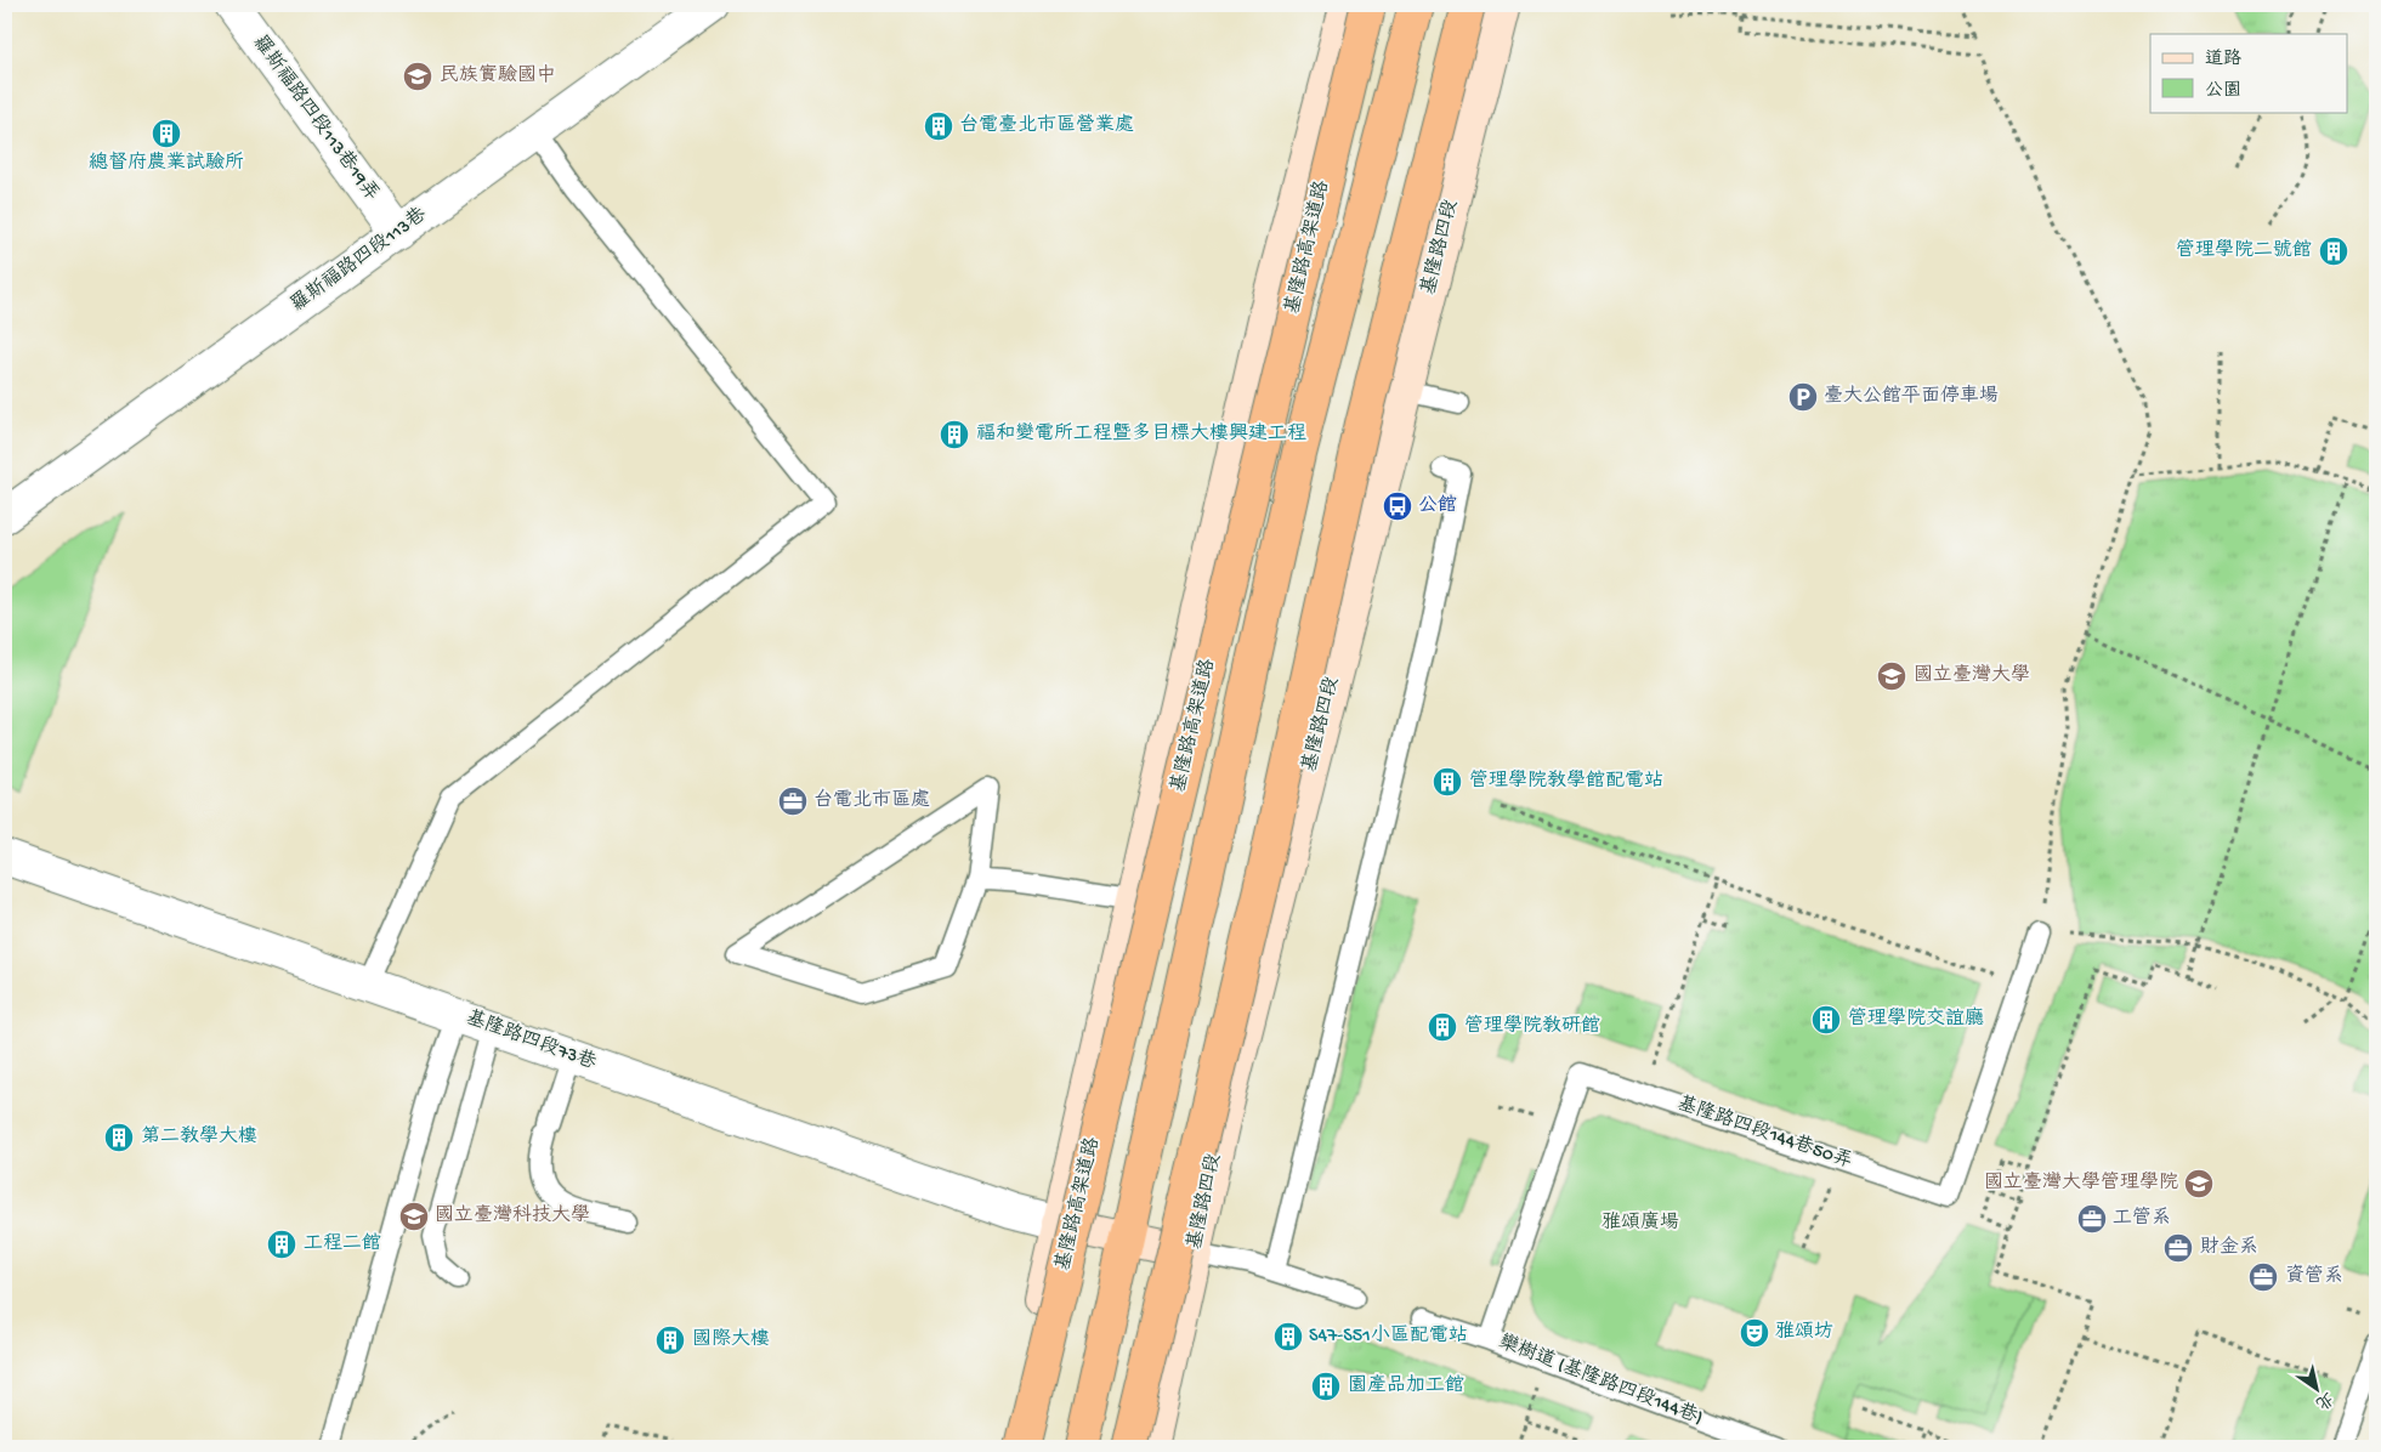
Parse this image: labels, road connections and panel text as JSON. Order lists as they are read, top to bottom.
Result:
{
  "streets": {
    "highway": ["基隆路高架道路"],
    "main road": ["基隆路四段"],
    "street": ["羅斯福路四段113巷19弄", "羅斯福路四段113巷", "基隆路四段73巷"],
    "lane": ["基隆路四段144巷50弄", "欒樹道 (基隆路四段144巷)"]
  },
  "crossings": [
    ["羅斯福路四段113巷19弄", "羅斯福路四段113巷"],
    ["基隆路四段144巷50弄", "欒樹道 (基隆路四段144巷)"]
  ],
  "parks": ["雅頌廣場"],
  "places": {
    "school or university": [
      "民族實驗國中",
      "國立臺灣大學",
      "國立臺灣大學管理學院",
      "國立臺灣科技大學"
    ],
    "building": [
      "台電臺北市區營業處",
      "總督府農業試驗所",
      "管理學院二號館",
      "福和變電所工程暨多目標大樓興建工程",
      "管理學院教學館配電站",
      "管理學院交誼廳",
      "管理學院教研館",
      "第二教學大樓",
      "工程二館",
      "S47-S51小區配電站",
      "國際大樓",
      "園產品加工館"
    ],
    "parking": ["臺大公館平面停車場"],
    "bus stop": ["公館"],
    "office": [
      "台電北市區處",
      "工管系",
      "財金系",
      "資管系"
    ],
    "theatre": ["雅頌坊"]
  },
  "legend": ["道路", "公園"],
  "north": "bottom right"
}
